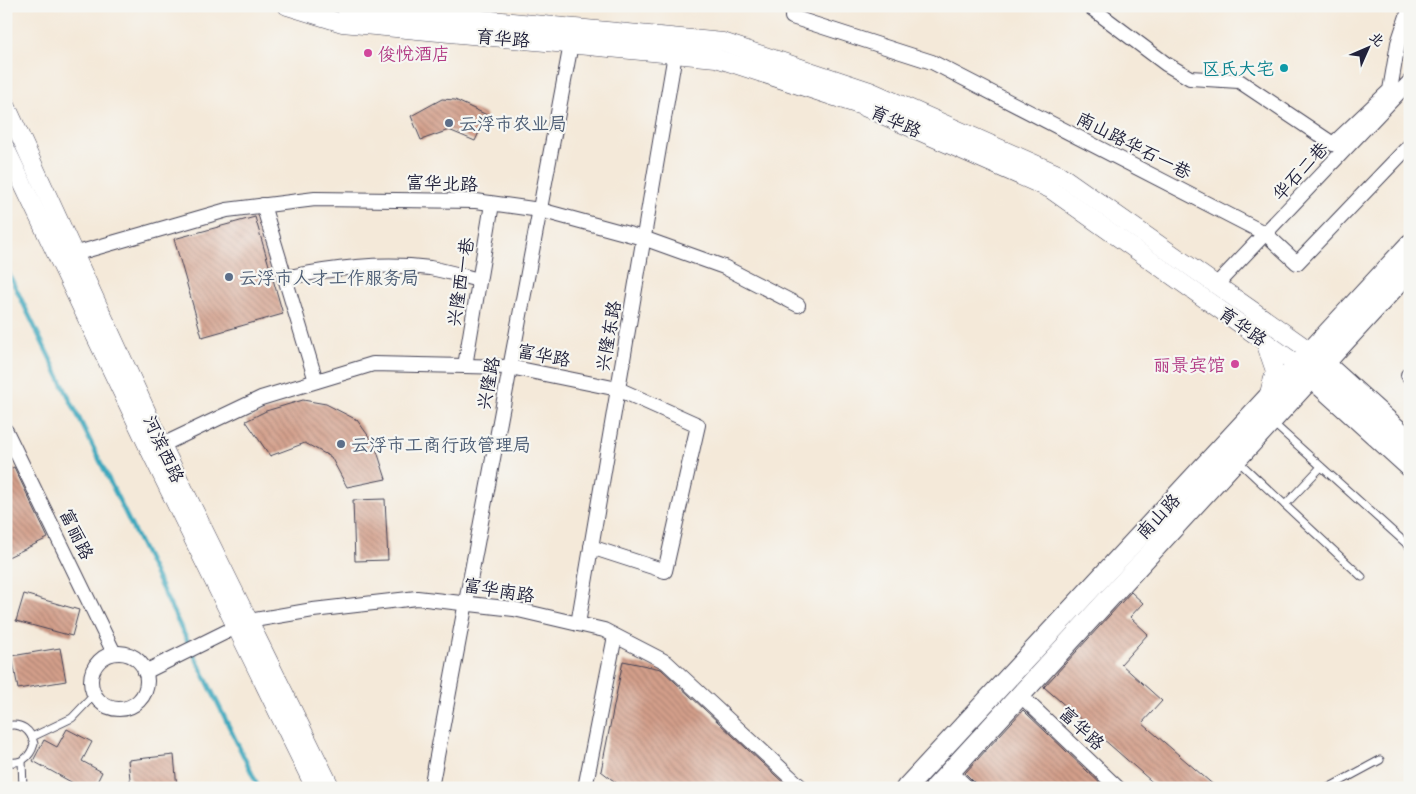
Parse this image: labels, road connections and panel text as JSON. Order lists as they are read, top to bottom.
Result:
{
  "streets": {
    "main road": ["育华路", "南山路"],
    "street": [
      "南山路华石一巷",
      "华石二巷",
      "富华北路",
      "兴隆西一巷",
      "兴隆东路",
      "富华路",
      "兴隆路",
      "河滨西路",
      "富丽路",
      "富华南路"
    ]
  },
  "crossings": [
    ["育华路", "华石二巷"],
    ["育华路", "兴隆东路"],
    ["育华路", "兴隆路"],
    ["育华路", "南山路"],
    ["南山路华石一巷", "华石二巷"],
    ["富华北路", "兴隆西一巷"],
    ["富华北路", "兴隆东路"],
    ["富华北路", "兴隆路"],
    ["富华北路", "河滨西路"],
    ["兴隆西一巷", "富华路"],
    ["兴隆东路", "富华路"],
    ["兴隆东路", "富华南路"],
    ["富华路", "兴隆路"],
    ["富华路", "河滨西路"],
    ["富华路", "南山路"],
    ["兴隆路", "富华南路"],
    ["河滨西路", "富华南路"],
    ["富丽路", "富华南路"]
  ],
  "places": [
    "俊悦酒店",
    "区氏大宅",
    "云浮市农业局",
    "云浮市人才工作服务局",
    "丽景宾馆",
    "云浮市工商行政管理局"
  ],
  "north": "top right"
}
